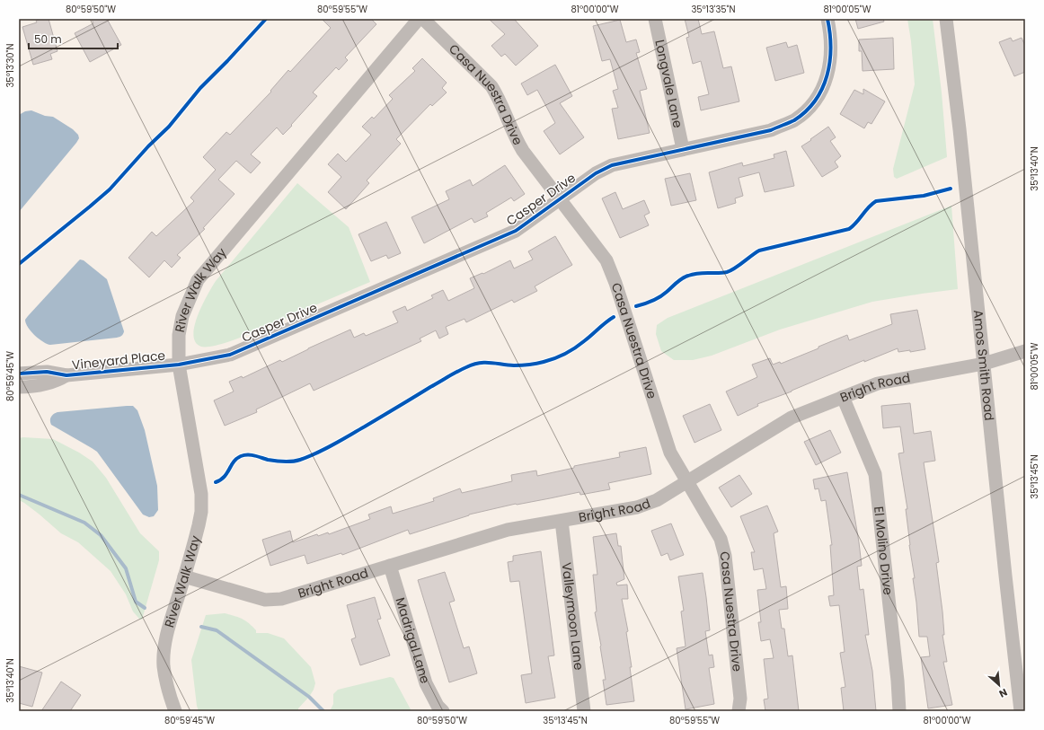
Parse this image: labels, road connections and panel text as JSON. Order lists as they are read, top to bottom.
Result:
{
  "streets": {
    "street": [
      "Longvale Lane",
      "Casa Nuestra Drive",
      "Casper Drive",
      "River Walk Way",
      "Vineyard Place",
      "Amos Smith Road",
      "Bright Road",
      "El Molino Drive",
      "Valleymoon Lane",
      "Madrigal Lane"
    ]
  },
  "crossings": [
    ["Longvale Lane", "Casper Drive"],
    ["Casa Nuestra Drive", "Casper Drive"],
    ["Casa Nuestra Drive", "Bright Road"],
    ["Casper Drive", "River Walk Way"],
    ["Casper Drive", "Vineyard Place"],
    ["River Walk Way", "Vineyard Place"],
    ["River Walk Way", "Bright Road"],
    ["Amos Smith Road", "Bright Road"],
    ["Bright Road", "El Molino Drive"],
    ["Bright Road", "Valleymoon Lane"],
    ["Bright Road", "Madrigal Lane"]
  ],
  "scale_bar": "50 m",
  "north": "bottom right",
  "coordinates": [
    "80°59'50\"W",
    "80°59'55\"W",
    "81°00'00\"W",
    "35°13'35\"N",
    "81°00'05\"W",
    "35°13'30\"N",
    "35°13'40\"N",
    "80°59'45\"W",
    "35°13'45\"N"
  ]
}
